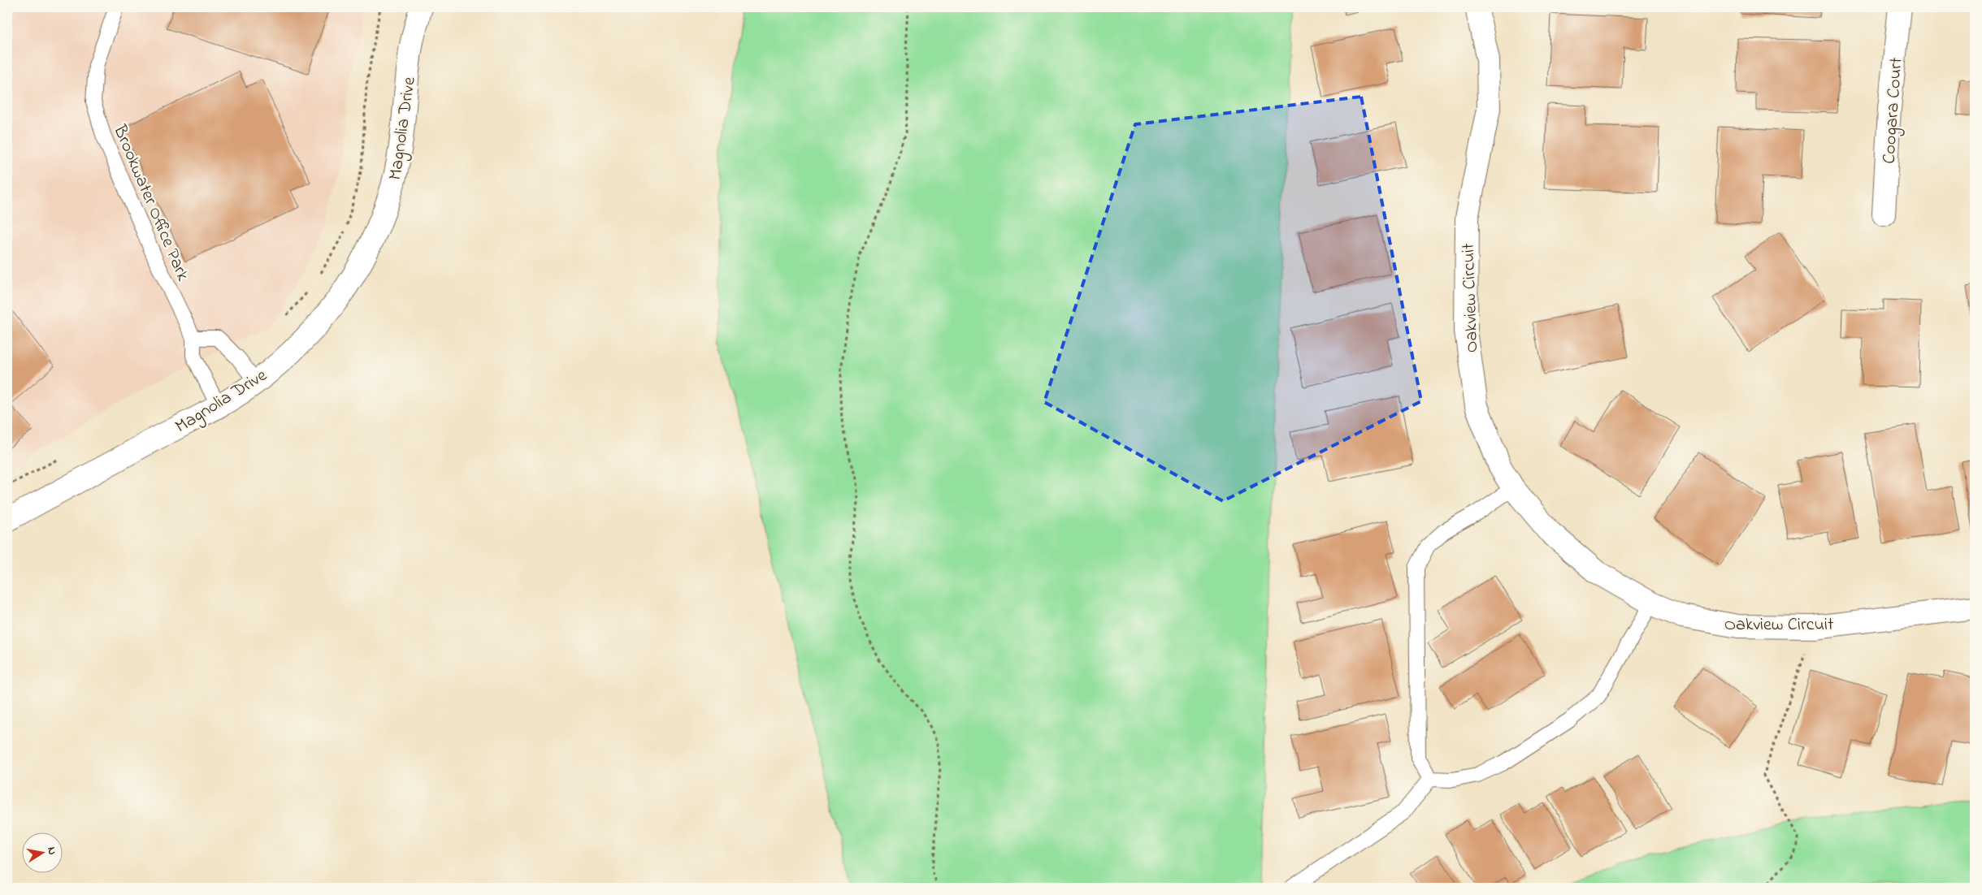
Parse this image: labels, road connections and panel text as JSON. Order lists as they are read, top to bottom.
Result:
{
  "streets": {
    "street": ["Coogara Court", "Magnolia Drive", "Oakview Circuit"],
    "lane": ["Brookwater Office Park"]
  },
  "crossings": [
    ["Magnolia Drive", "Brookwater Office Park"]
  ],
  "north": "right"
}
